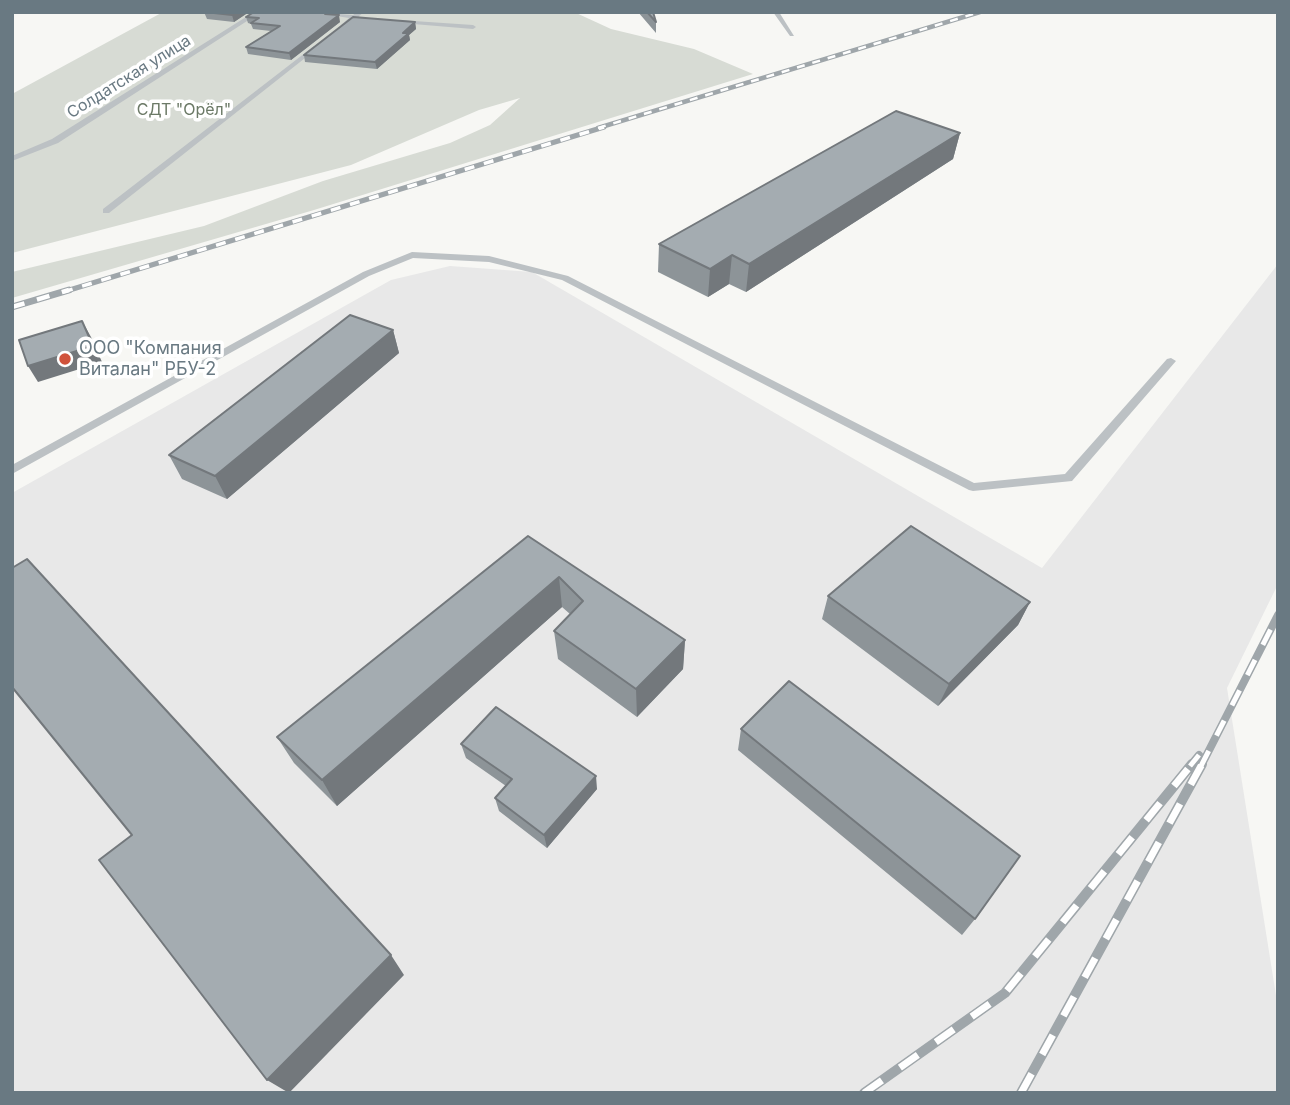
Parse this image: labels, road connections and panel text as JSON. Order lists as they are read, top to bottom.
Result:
{
  "streets": {
    "street": ["Солдатская улица"]
  },
  "parks": ["СДТ \"Орёл\""],
  "places": ["ООО \"Компания Виталан\" РБУ-2"]
}
